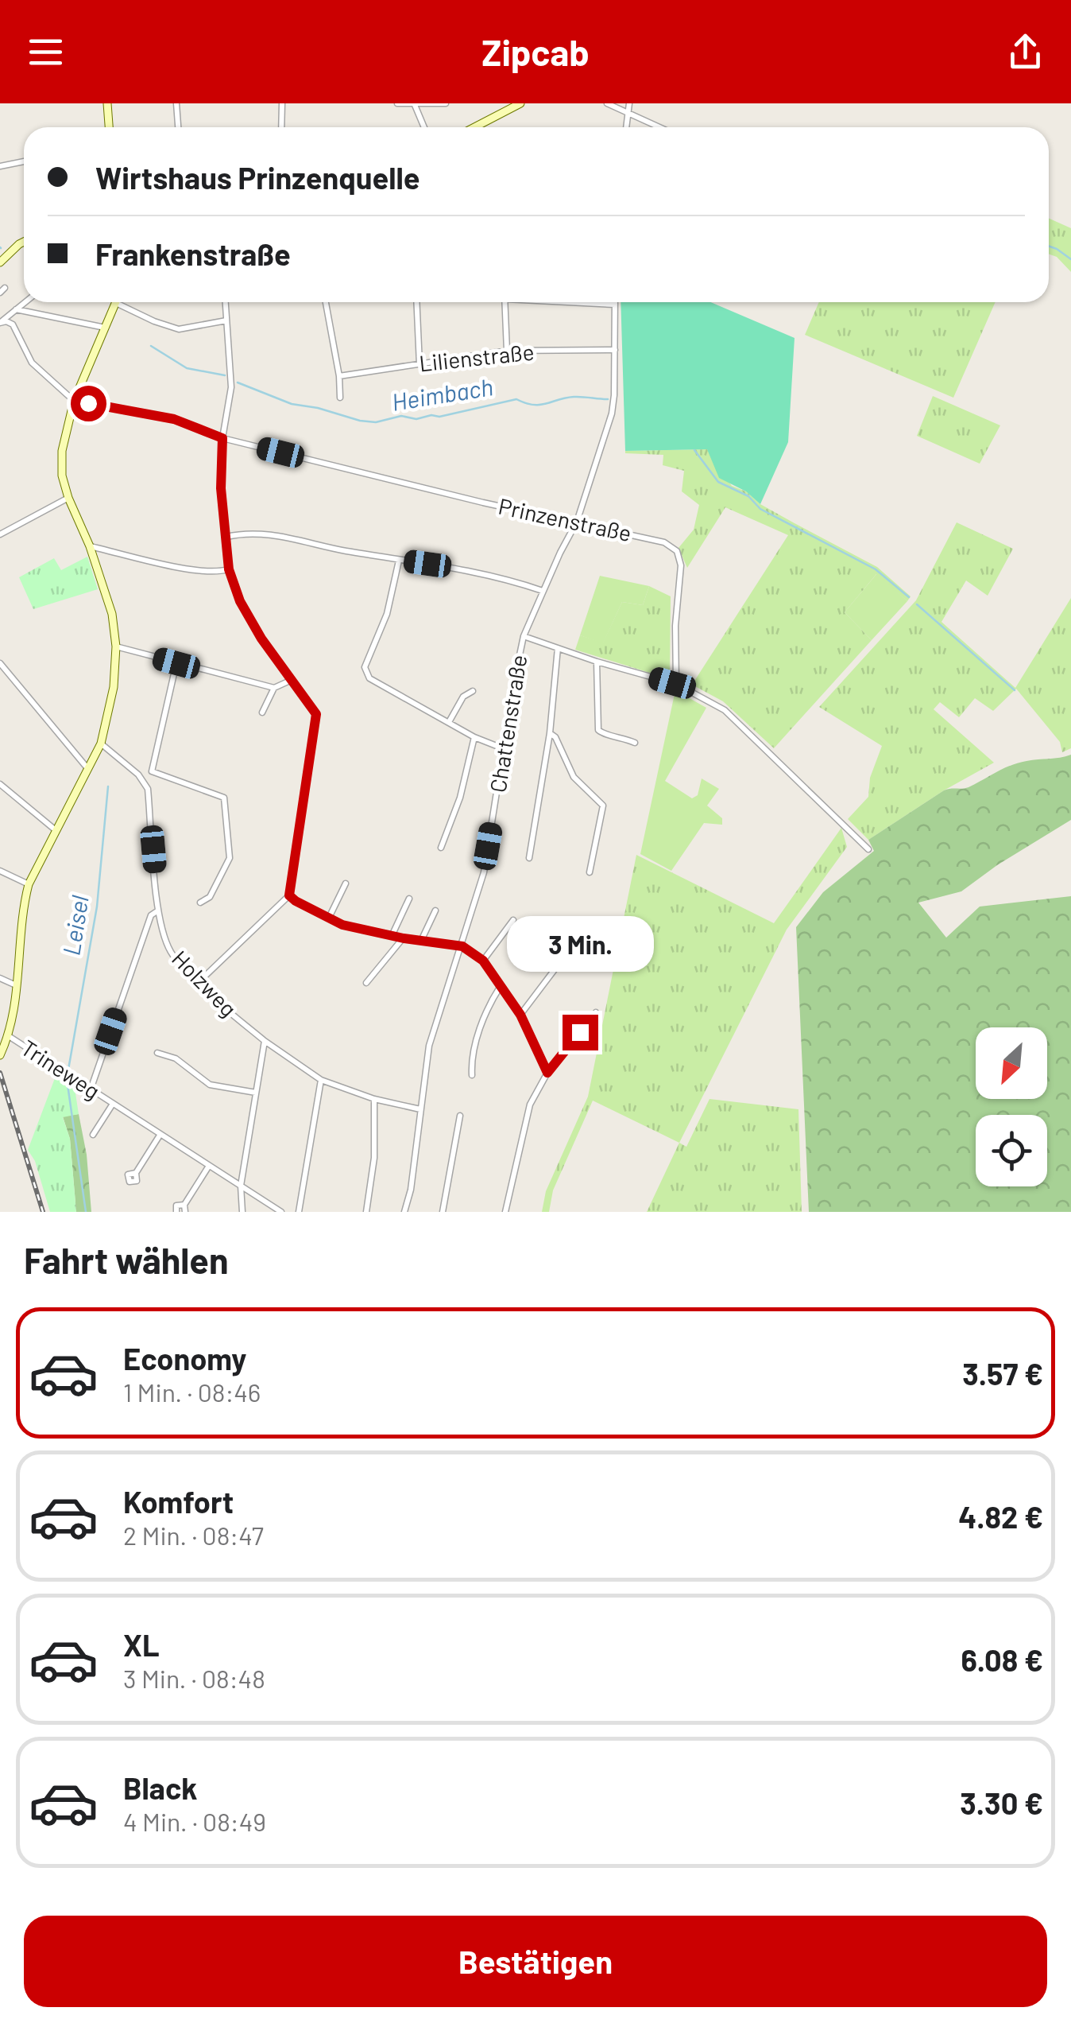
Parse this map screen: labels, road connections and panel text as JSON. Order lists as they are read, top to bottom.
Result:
{
  "streets": {
    "street": [
      "Lilienstraße",
      "Prinzenstraße",
      "Chattenstraße",
      "Holzweg",
      "Trineweg"
    ]
  },
  "crossings": [
    ["Lilienstraße", "Chattenstraße"],
    ["Prinzenstraße", "Chattenstraße"],
    ["Chattenstraße", "Holzweg"]
  ],
  "water": ["Heimbach", "Leisel"],
  "north": "bottom left",
  "page": {
    "header": "Zipcab",
    "banner": ["Wirtshaus Prinzenquelle", "Frankenstraße"],
    "bubble": "3 Min.",
    "heading": "Fahrt wählen",
    "list": [
      {
        "name": "Economy",
        "note": "1 Min. · 08:46",
        "value": "3.57 €"
      },
      {
        "name": "Komfort",
        "note": "2 Min. · 08:47",
        "value": "4.82 €"
      },
      {
        "name": "XL",
        "note": "3 Min. · 08:48",
        "value": "6.08 €"
      },
      {
        "name": "Black",
        "note": "4 Min. · 08:49",
        "value": "3.30 €"
      }
    ],
    "buttons": "Bestätigen"
  }
}
